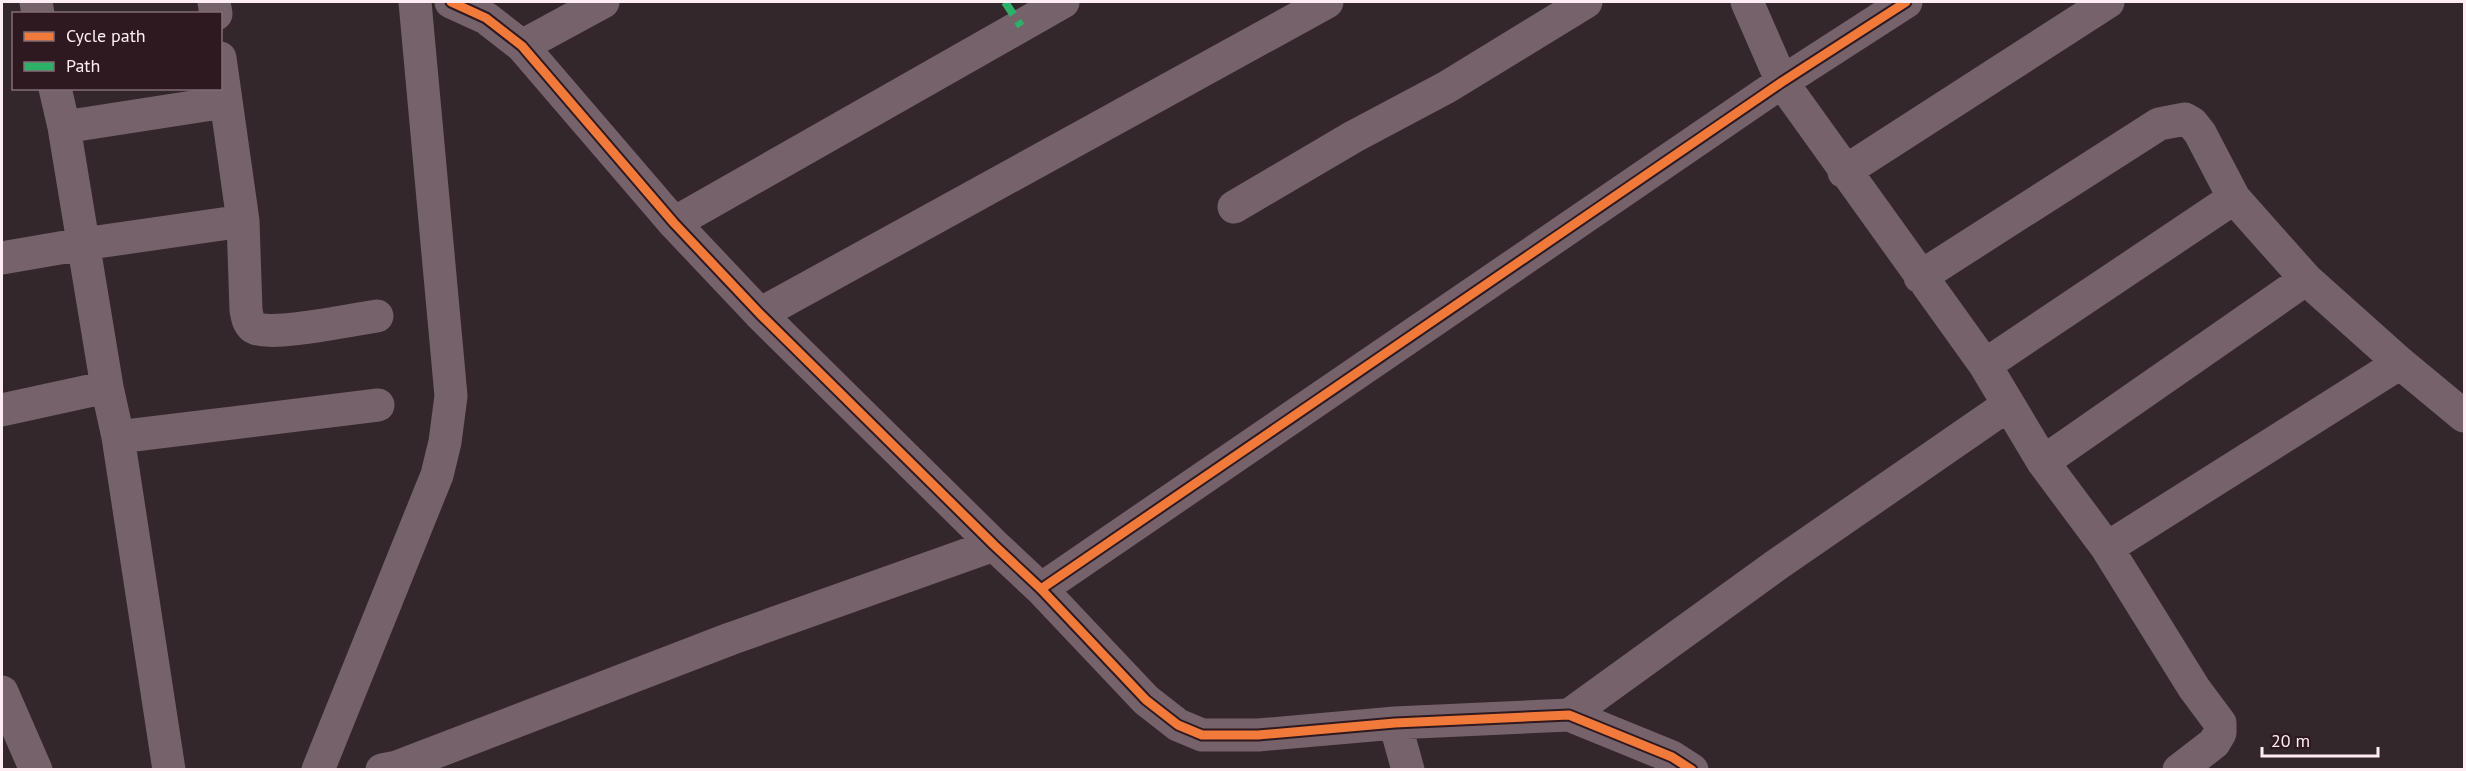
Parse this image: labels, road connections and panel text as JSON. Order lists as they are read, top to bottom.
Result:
{
  "legend": ["Cycle path", "Path"],
  "scale_bar": "20 m"
}
